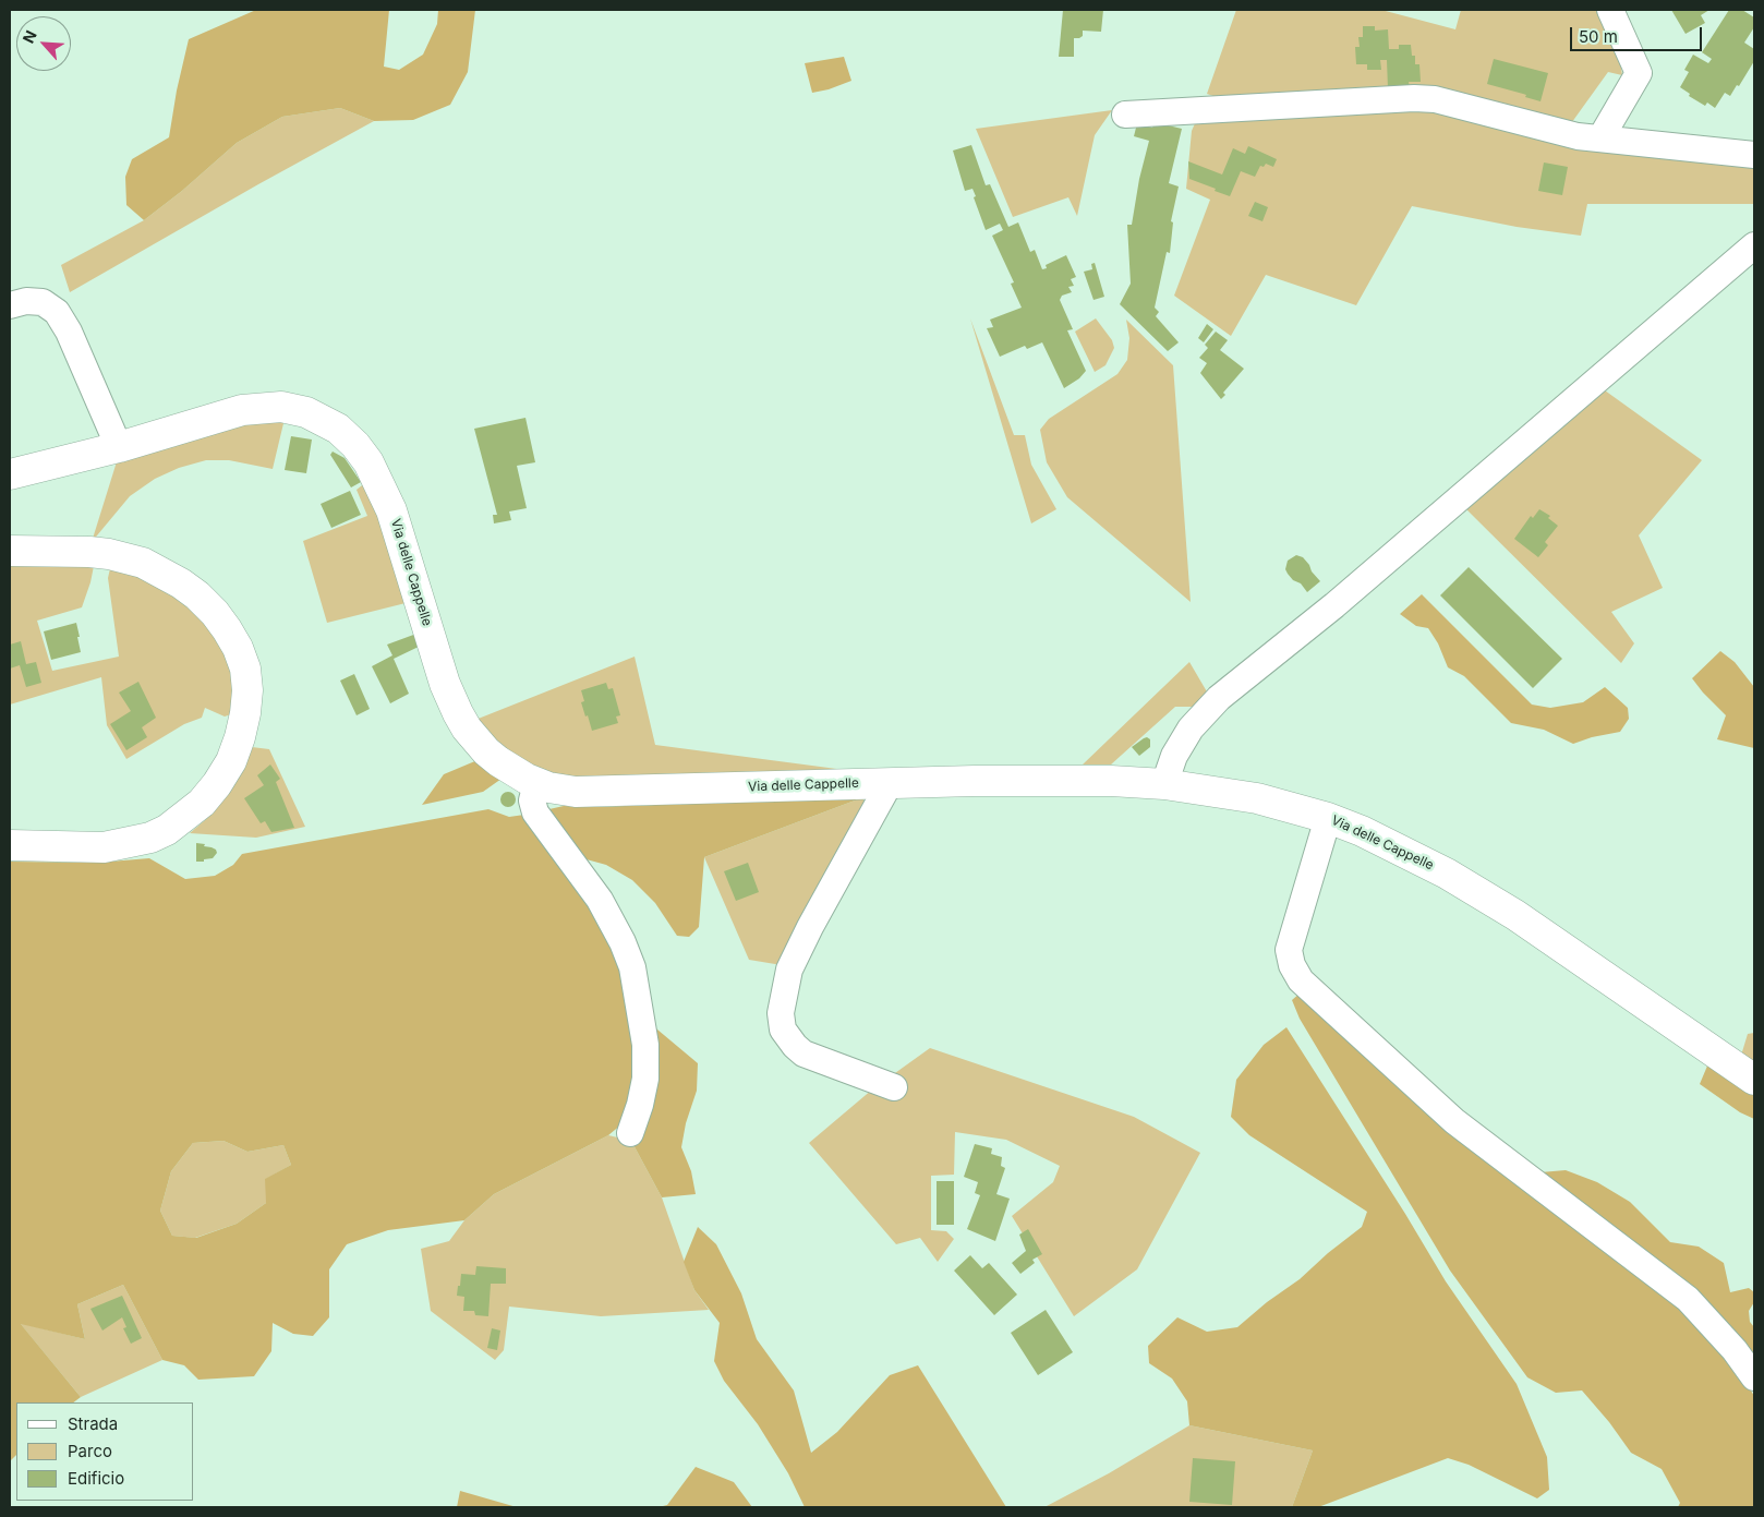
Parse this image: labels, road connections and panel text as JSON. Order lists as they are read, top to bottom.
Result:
{
  "streets": {
    "main road": ["Via delle Cappelle"]
  },
  "legend": ["Strada", "Parco", "Edificio"],
  "scale_bar": "50 m",
  "north": "top left"
}
